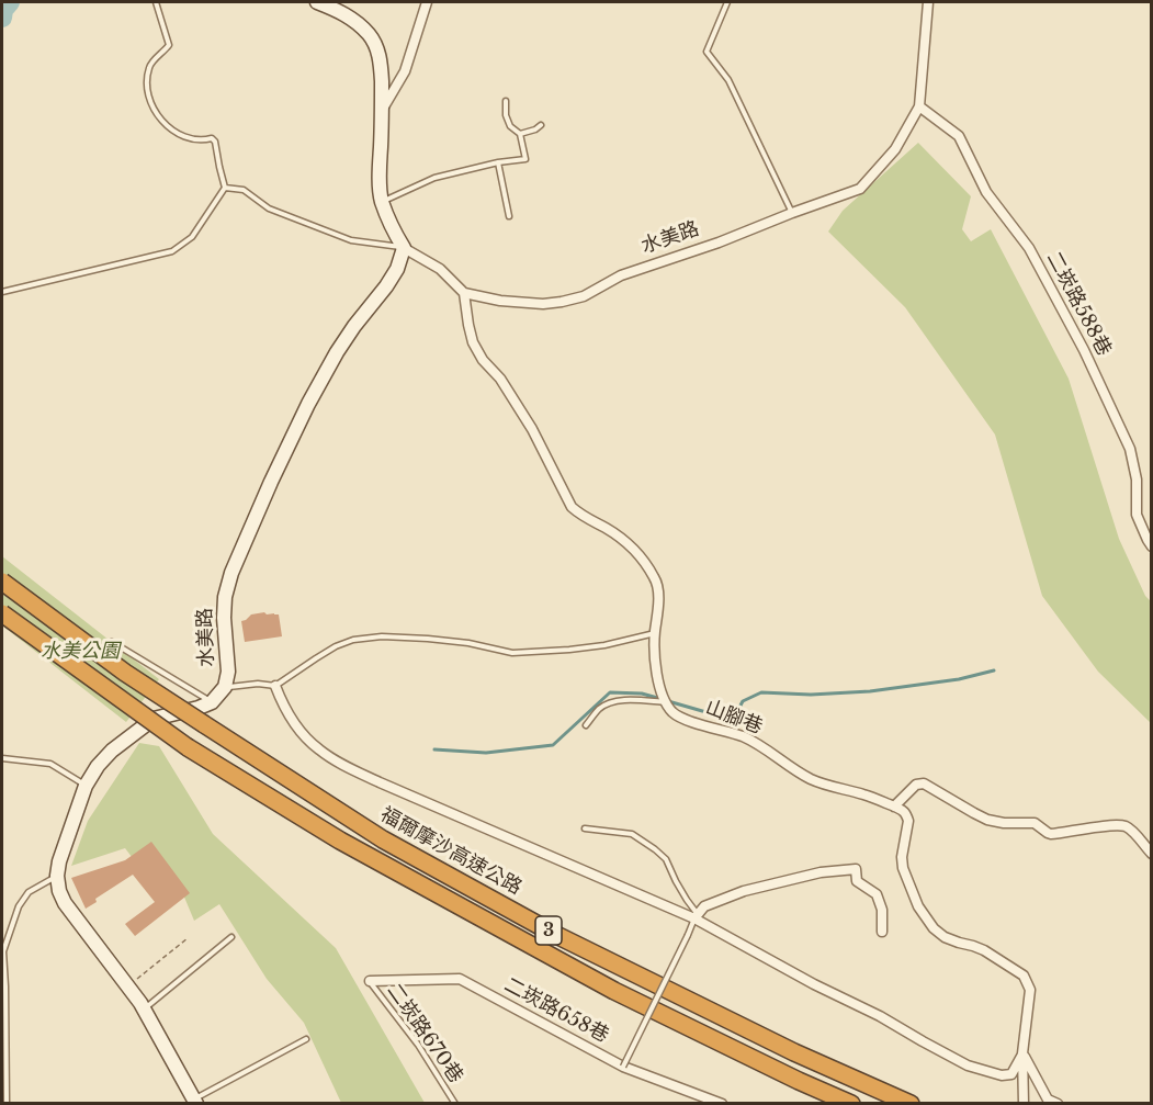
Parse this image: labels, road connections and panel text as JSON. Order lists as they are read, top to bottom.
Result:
{
  "streets": {
    "highway": ["福爾摩沙高速公路", "3"],
    "street": [
      "水美路",
      "二崁路588巷",
      "山腳巷",
      "二崁路658巷"
    ],
    "lane": ["二崁路670巷"]
  },
  "crossings": [
    ["水美路", "二崁路588巷"],
    ["二崁路658巷", "二崁路670巷"]
  ],
  "parks": ["水美公園"]
}
